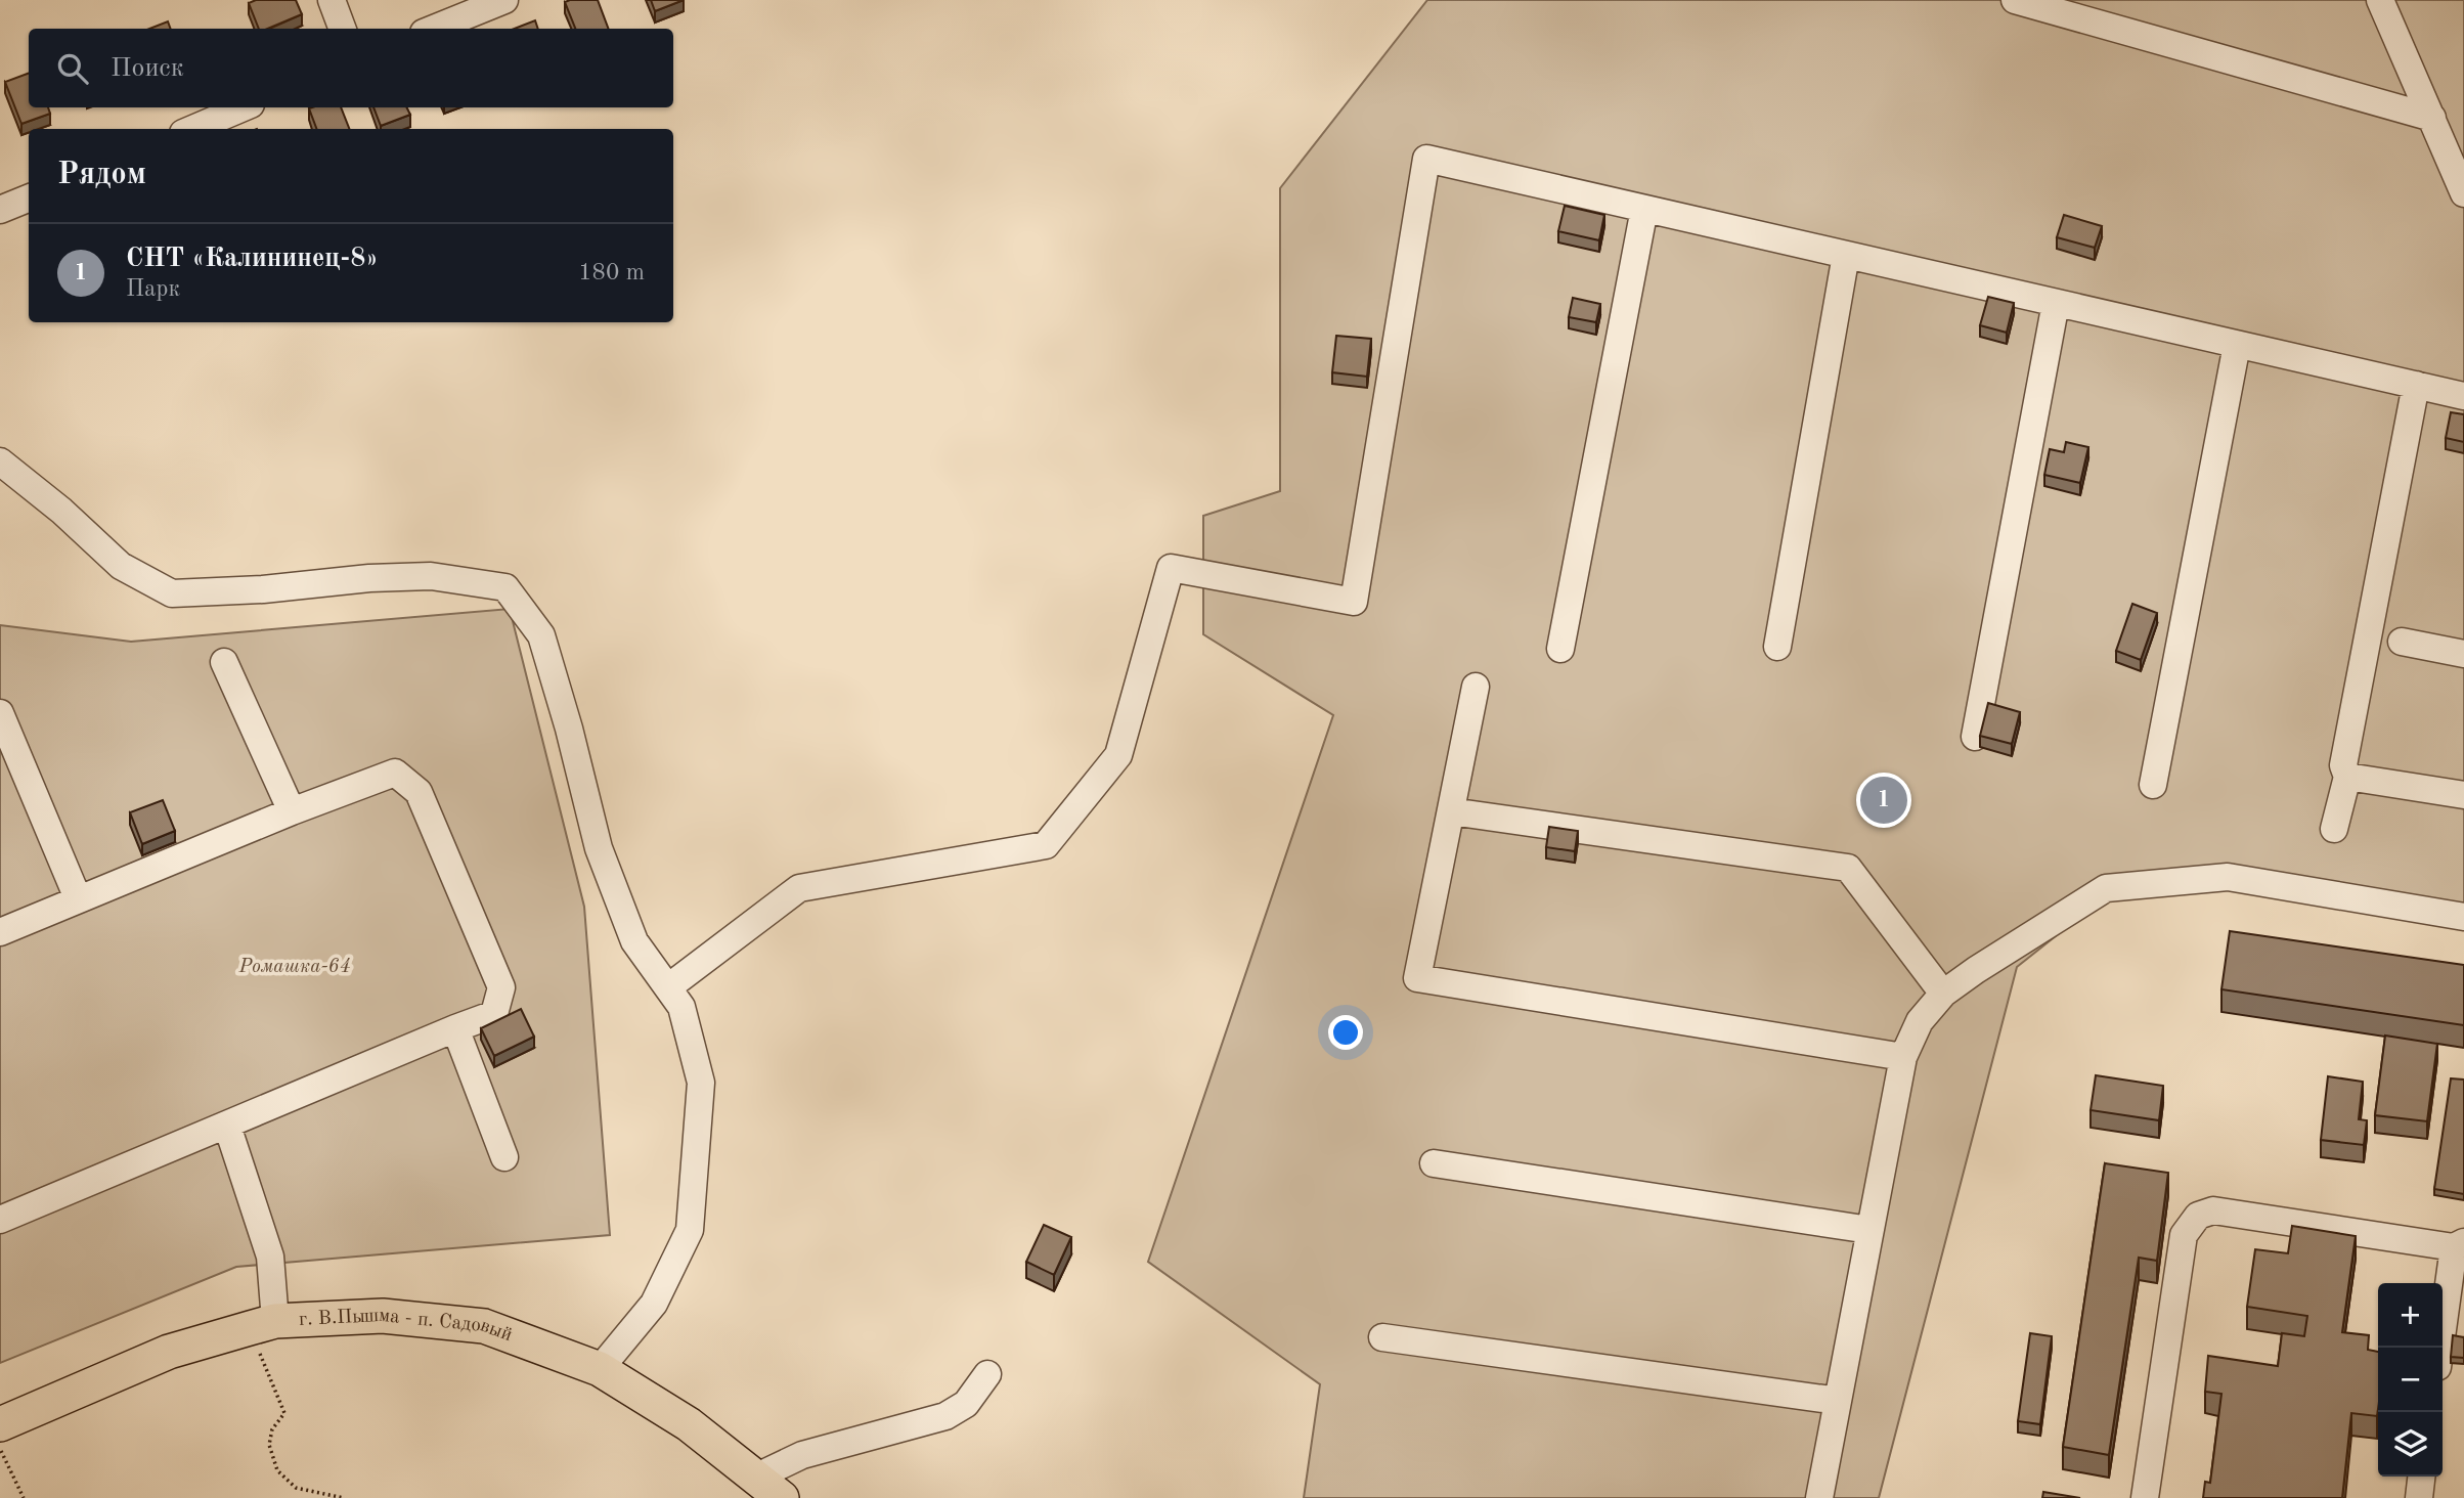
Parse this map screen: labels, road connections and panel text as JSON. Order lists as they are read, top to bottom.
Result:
{
  "streets": {
    "main road": ["г. В.Пышма - п. Садовый"]
  },
  "parks": ["Ромашка-64"],
  "page": {
    "search": "Поиск",
    "heading": "Рядом",
    "list": [
      {
        "mark": "1",
        "name": "СНТ «Калининец-8»",
        "note": "Парк",
        "value": "180 m"
      }
    ],
    "pins": "1",
    "map_buttons": ["+", "−"]
  }
}
